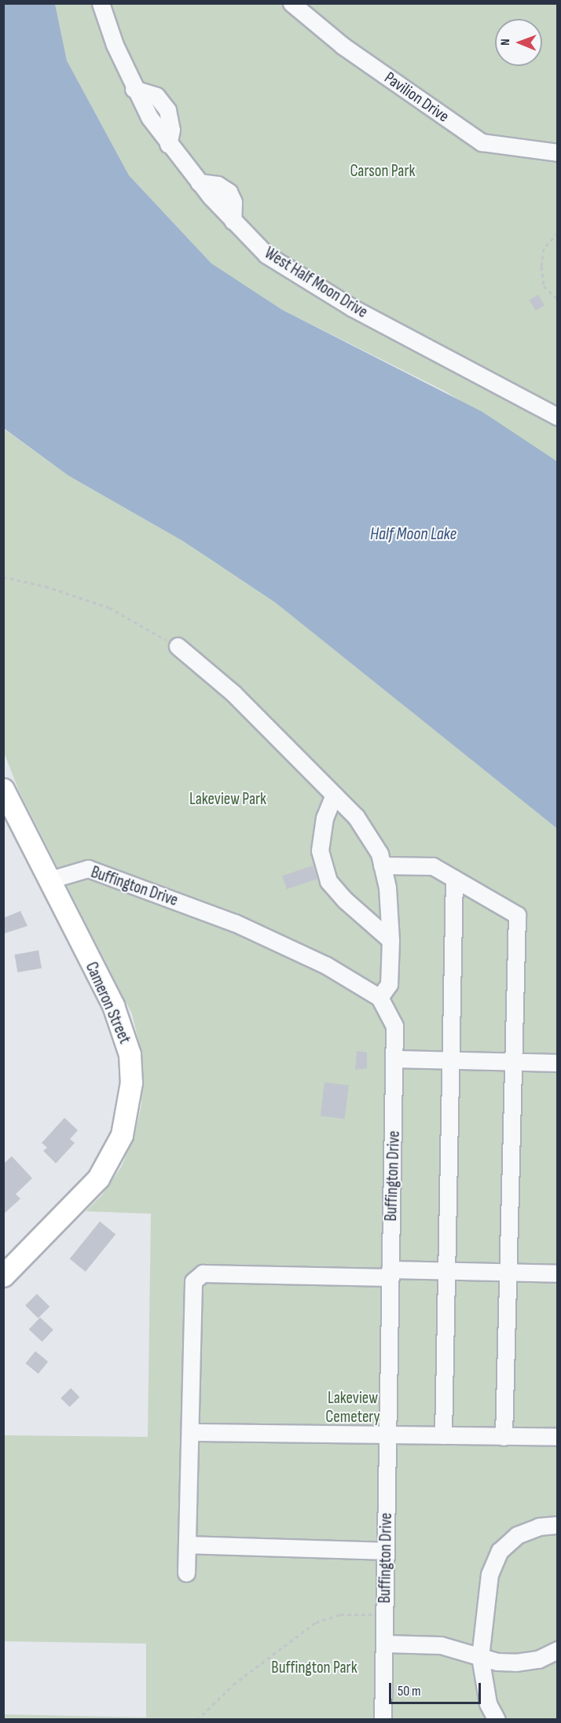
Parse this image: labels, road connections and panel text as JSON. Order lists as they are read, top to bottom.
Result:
{
  "streets": {
    "main road": ["Cameron Street"],
    "street": ["Pavilion Drive", "West Half Moon Drive", "Buffington Drive"]
  },
  "crossings": [
    ["Buffington Drive", "Cameron Street"]
  ],
  "water": ["Half Moon Lake"],
  "parks": [
    "Carson Park",
    "Lakeview Park",
    "Lakeview Cemetery",
    "Buffington Park"
  ],
  "scale_bar": "50 m",
  "north": "left"
}
